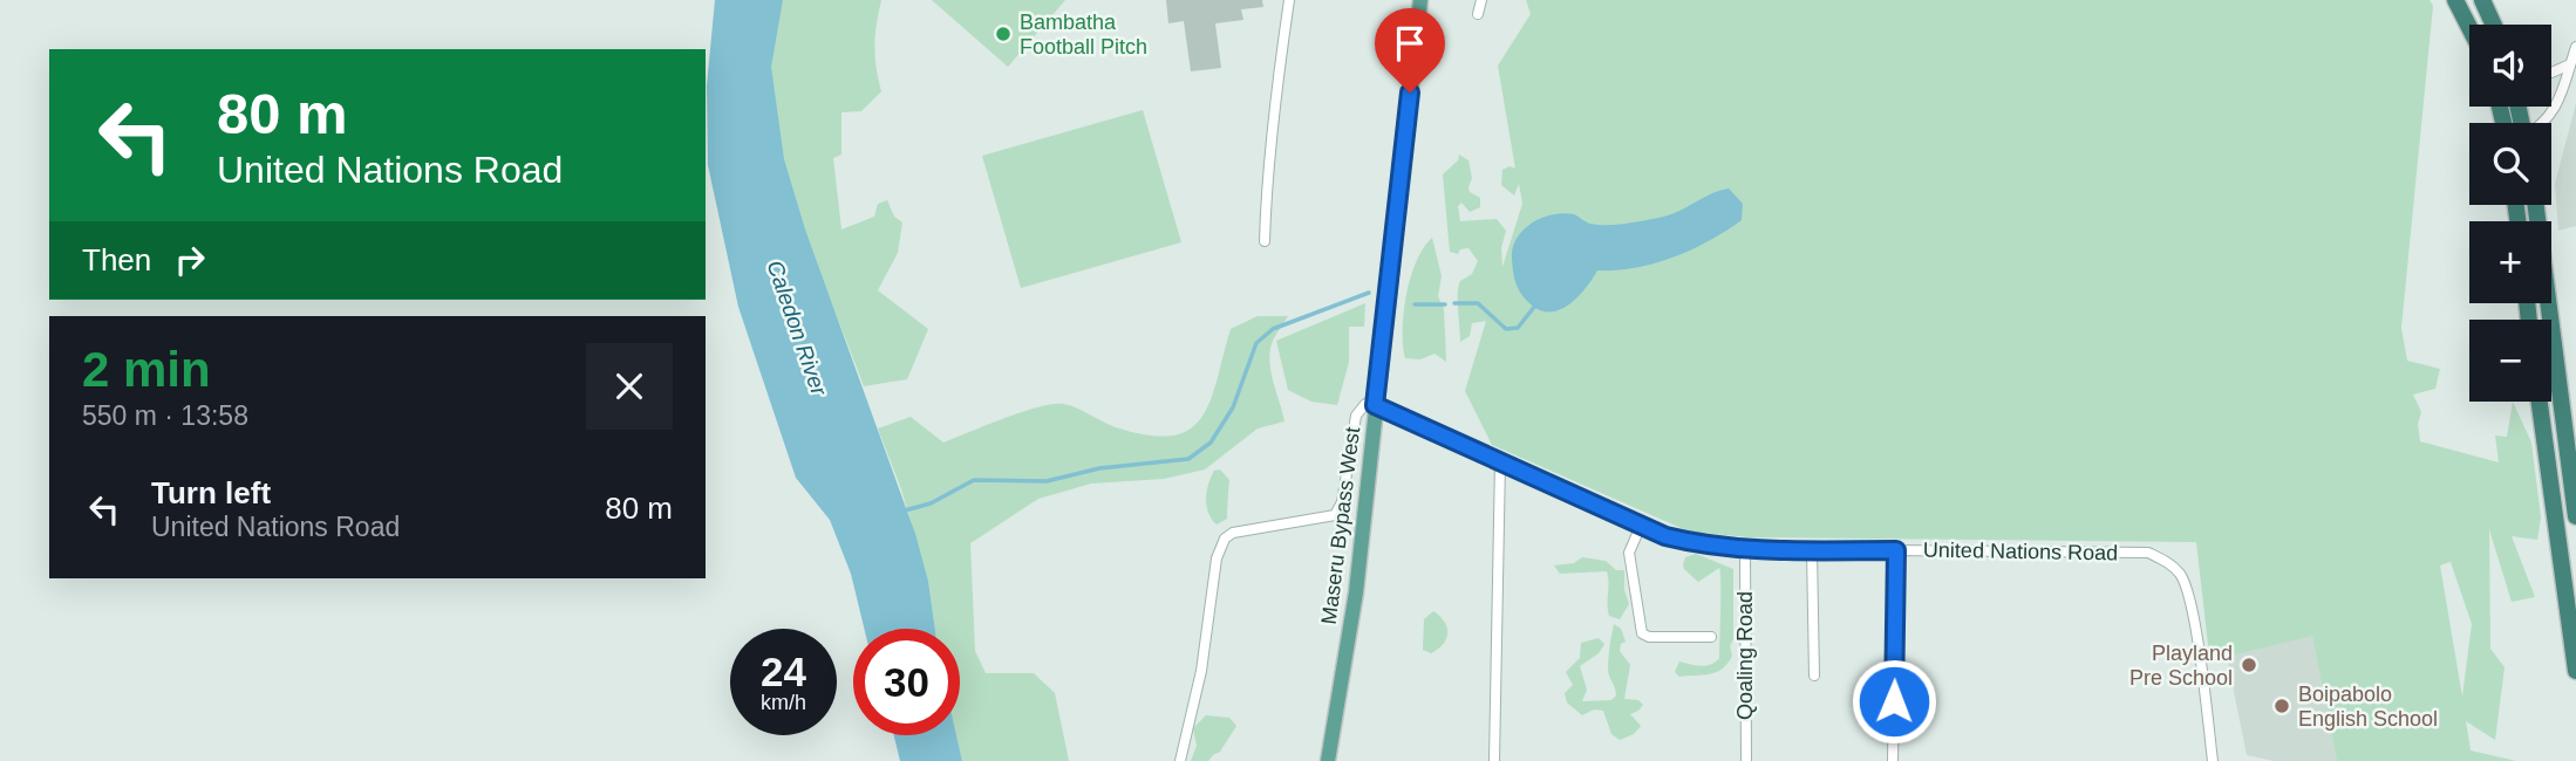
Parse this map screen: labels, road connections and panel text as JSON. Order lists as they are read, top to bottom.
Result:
{
  "streets": {
    "main road": ["Maseru Bypass West"],
    "street": ["United Nations Road", "Qoaling Road"]
  },
  "crossings": [
    ["Maseru Bypass West", "United Nations Road"],
    ["United Nations Road", "Qoaling Road"]
  ],
  "water": ["Caledon River"],
  "places": ["Bambatha Football Pitch", "Playland Pre School", "Boipabolo English School"],
  "page": {
    "map_buttons": ["+", "−"],
    "turn": ["80 m", "United Nations Road"],
    "then": "Then",
    "heading": ["2 min", "550 m · 13:58"],
    "list": [
      {
        "name": "Turn left",
        "note": "United Nations Road",
        "value": "80 m"
      }
    ],
    "speed": "24 km/h",
    "limit": "30"
  }
}
